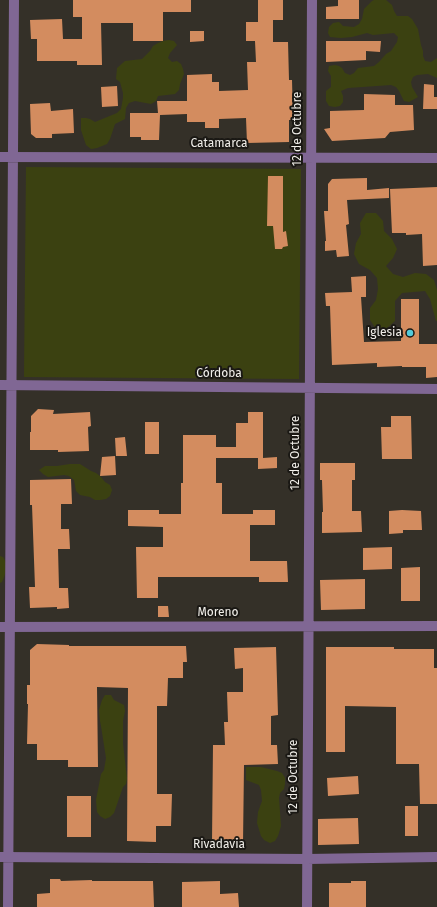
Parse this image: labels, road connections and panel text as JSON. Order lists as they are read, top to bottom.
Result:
{
  "streets": {
    "street": [
      "12 de Octubre",
      "Catamarca",
      "Córdoba",
      "Moreno",
      "Rivadavia"
    ]
  },
  "crossings": [
    ["12 de Octubre", "Catamarca"],
    ["12 de Octubre", "Córdoba"],
    ["12 de Octubre", "Moreno"],
    ["12 de Octubre", "Rivadavia"]
  ],
  "places": ["Iglesia"]
}
